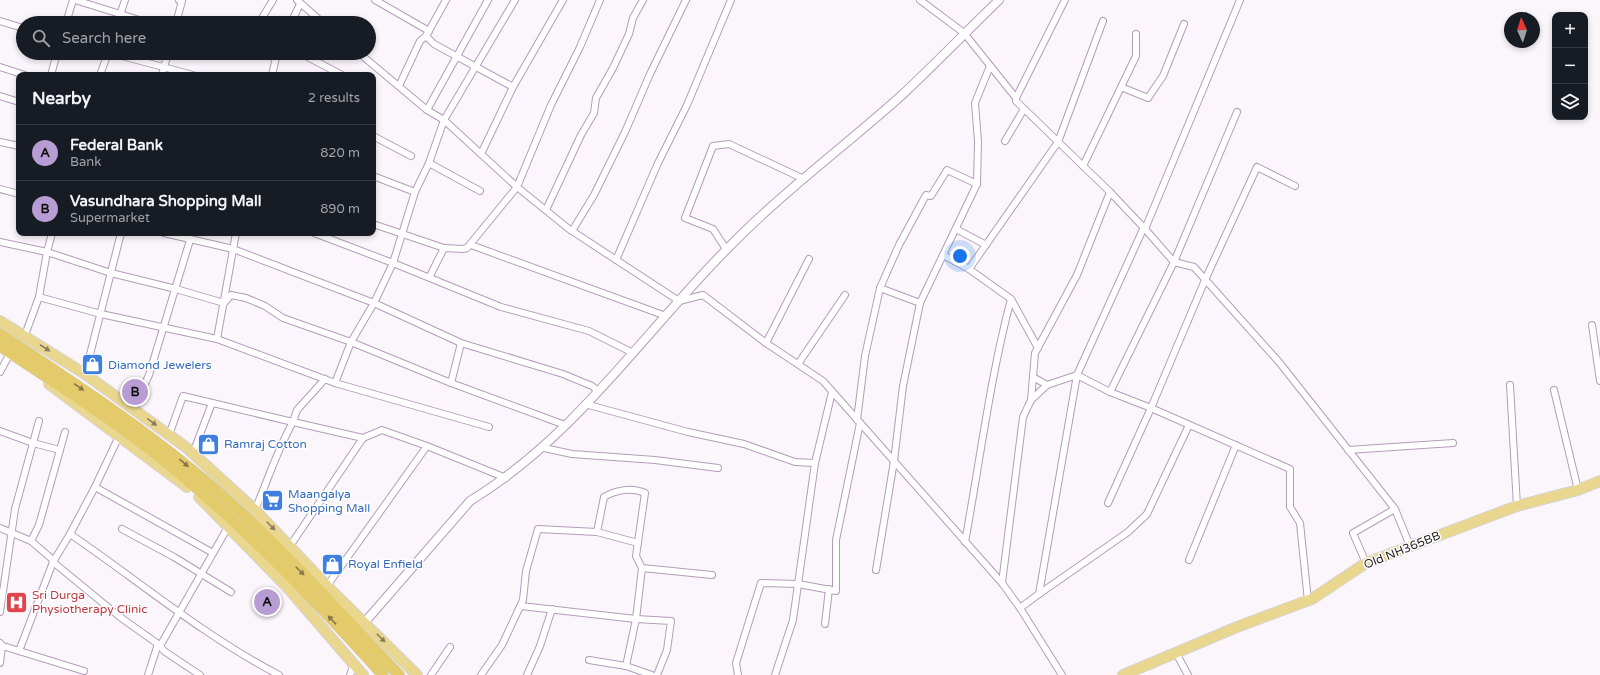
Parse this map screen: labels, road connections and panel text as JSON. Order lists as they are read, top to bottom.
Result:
{
  "streets": {
    "main road": ["Old NH365BB"]
  },
  "places": {
    "shop": ["Diamond Jewelers", "Ramraj Cotton", "Royal Enfield"],
    "supermarket": ["Maangalya Shopping Mall"],
    "hospital": ["Sri Durga Physiotherapy Clinic"]
  },
  "north": "top",
  "page": {
    "map_buttons": ["+", "−"],
    "search": "Search here",
    "heading": ["Nearby", "2 results"],
    "list": [
      {
        "mark": "A",
        "name": "Federal Bank",
        "note": "Bank",
        "value": "820 m"
      },
      {
        "mark": "B",
        "name": "Vasundhara Shopping Mall",
        "note": "Supermarket",
        "value": "890 m"
      }
    ],
    "pins": ["B", "A"]
  }
}
